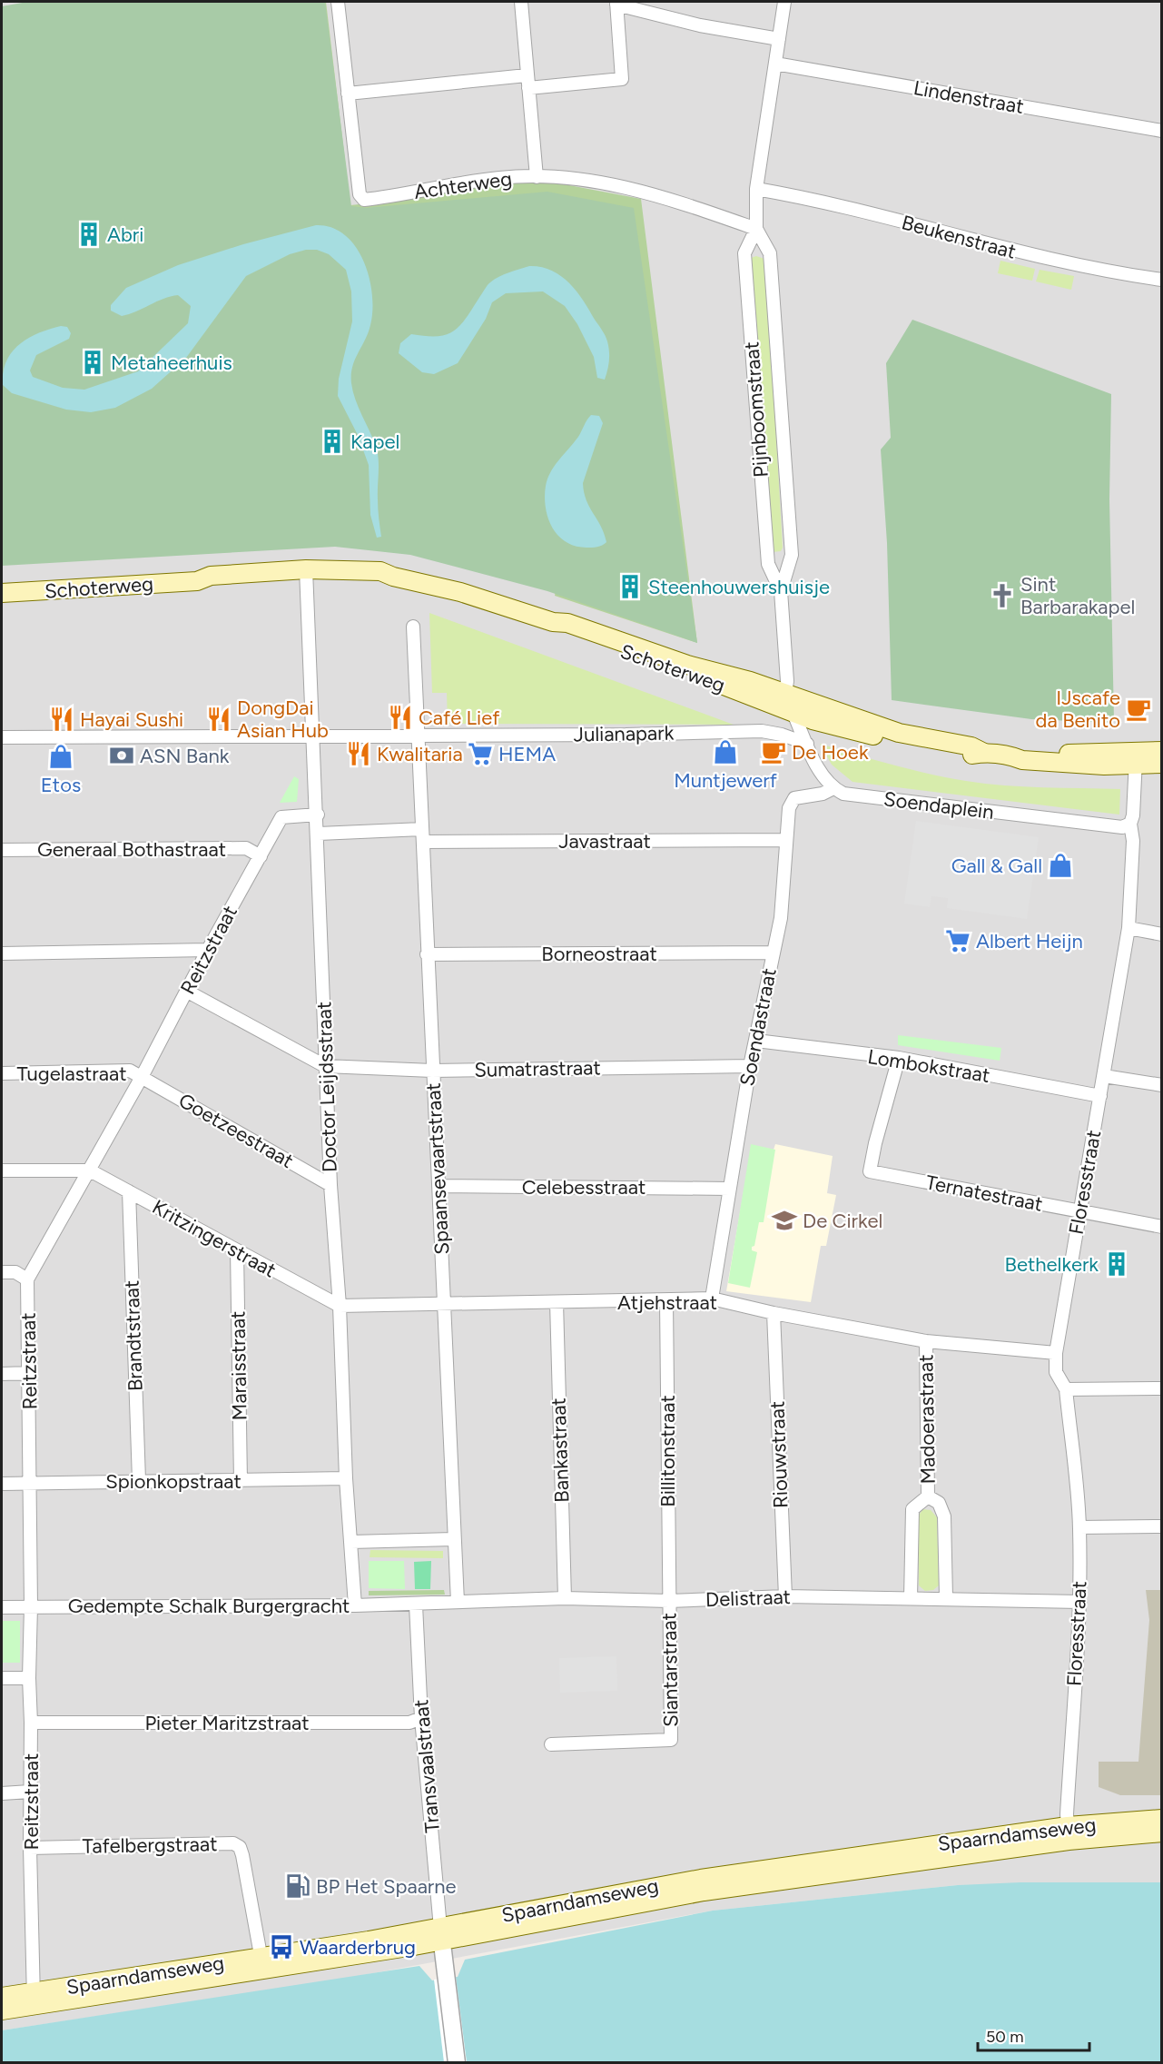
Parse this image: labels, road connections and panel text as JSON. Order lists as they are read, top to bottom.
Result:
{
  "streets": {
    "main road": ["Schoterweg", "Spaarndamseweg"],
    "street": [
      "Lindenstraat",
      "Achterweg",
      "Beukenstraat",
      "Pijnboomstraat",
      "Julianapark",
      "Soendaplein",
      "Javastraat",
      "Generaal Bothastraat",
      "Reitzstraat",
      "Borneostraat",
      "Soendastraat",
      "Lombokstraat",
      "Sumatrastraat",
      "Tugelastraat",
      "Doctor Leijdsstraat",
      "Goetzeestraat",
      "Spaansevaartstraat",
      "Floresstraat",
      "Celebesstraat",
      "Ternatestraat",
      "Kritzingerstraat",
      "Atjehstraat",
      "Brandtstraat",
      "Maraisstraat",
      "Madoerastraat",
      "Bankastraat",
      "Billitonstraat",
      "Riouwstraat",
      "Spionkopstraat",
      "Delistraat",
      "Gedempte Schalk Burgergracht",
      "Siantarstraat",
      "Pieter Maritzstraat",
      "Transvaalstraat",
      "Tafelbergstraat"
    ]
  },
  "crossings": [
    ["Lindenstraat", "Pijnboomstraat"],
    ["Achterweg", "Pijnboomstraat"],
    ["Beukenstraat", "Pijnboomstraat"],
    ["Pijnboomstraat", "Schoterweg"],
    ["Schoterweg", "Doctor Leijdsstraat"],
    ["Julianapark", "Doctor Leijdsstraat"],
    ["Julianapark", "Spaansevaartstraat"],
    ["Soendaplein", "Soendastraat"],
    ["Soendaplein", "Floresstraat"],
    ["Javastraat", "Soendastraat"],
    ["Javastraat", "Doctor Leijdsstraat"],
    ["Javastraat", "Spaansevaartstraat"],
    ["Generaal Bothastraat", "Reitzstraat"],
    ["Reitzstraat", "Tugelastraat"],
    ["Reitzstraat", "Doctor Leijdsstraat"],
    ["Reitzstraat", "Goetzeestraat"],
    ["Reitzstraat", "Kritzingerstraat"],
    ["Reitzstraat", "Spionkopstraat"],
    ["Reitzstraat", "Gedempte Schalk Burgergracht"],
    ["Reitzstraat", "Pieter Maritzstraat"],
    ["Reitzstraat", "Spaarndamseweg"],
    ["Reitzstraat", "Tafelbergstraat"],
    ["Borneostraat", "Soendastraat"],
    ["Borneostraat", "Spaansevaartstraat"],
    ["Soendastraat", "Lombokstraat"],
    ["Soendastraat", "Sumatrastraat"],
    ["Soendastraat", "Celebesstraat"],
    ["Soendastraat", "Atjehstraat"],
    ["Lombokstraat", "Floresstraat"],
    ["Lombokstraat", "Ternatestraat"],
    ["Sumatrastraat", "Doctor Leijdsstraat"],
    ["Sumatrastraat", "Spaansevaartstraat"],
    ["Tugelastraat", "Goetzeestraat"],
    ["Doctor Leijdsstraat", "Goetzeestraat"],
    ["Doctor Leijdsstraat", "Kritzingerstraat"],
    ["Doctor Leijdsstraat", "Atjehstraat"],
    ["Doctor Leijdsstraat", "Spionkopstraat"],
    ["Doctor Leijdsstraat", "Gedempte Schalk Burgergracht"],
    ["Spaansevaartstraat", "Celebesstraat"],
    ["Spaansevaartstraat", "Atjehstraat"],
    ["Spaansevaartstraat", "Delistraat"],
    ["Floresstraat", "Ternatestraat"],
    ["Floresstraat", "Atjehstraat"],
    ["Floresstraat", "Delistraat"],
    ["Floresstraat", "Spaarndamseweg"],
    ["Kritzingerstraat", "Atjehstraat"],
    ["Kritzingerstraat", "Brandtstraat"],
    ["Kritzingerstraat", "Maraisstraat"],
    ["Atjehstraat", "Madoerastraat"],
    ["Atjehstraat", "Bankastraat"],
    ["Atjehstraat", "Billitonstraat"],
    ["Atjehstraat", "Riouwstraat"],
    ["Brandtstraat", "Spionkopstraat"],
    ["Maraisstraat", "Spionkopstraat"],
    ["Madoerastraat", "Delistraat"],
    ["Bankastraat", "Delistraat"],
    ["Billitonstraat", "Delistraat"],
    ["Billitonstraat", "Siantarstraat"],
    ["Riouwstraat", "Delistraat"],
    ["Delistraat", "Gedempte Schalk Burgergracht"],
    ["Delistraat", "Siantarstraat"],
    ["Delistraat", "Transvaalstraat"],
    ["Gedempte Schalk Burgergracht", "Transvaalstraat"],
    ["Pieter Maritzstraat", "Transvaalstraat"],
    ["Transvaalstraat", "Spaarndamseweg"],
    ["Spaarndamseweg", "Tafelbergstraat"]
  ],
  "places": {
    "building": [
      "Abri",
      "Metaheerhuis",
      "Kapel",
      "Steenhouwershuisje",
      "Bethelkerk"
    ],
    "church": ["Sint Barbarakapel"],
    "cafe": ["IJscafe da Benito", "De Hoek"],
    "restaurant": [
      "Café Lief",
      "Hayai Sushi",
      "DongDai Asian Hub",
      "Kwalitaria"
    ],
    "shop": ["Muntjewerf", "Etos", "Gall & Gall"],
    "supermarket": ["HEMA", "Albert Heijn"],
    "bank": ["ASN Bank"],
    "school or university": ["De Cirkel"],
    "fuel station": ["BP Het Spaarne"],
    "bus stop": ["Waarderbrug"]
  },
  "scale_bar": "50 m"
}
